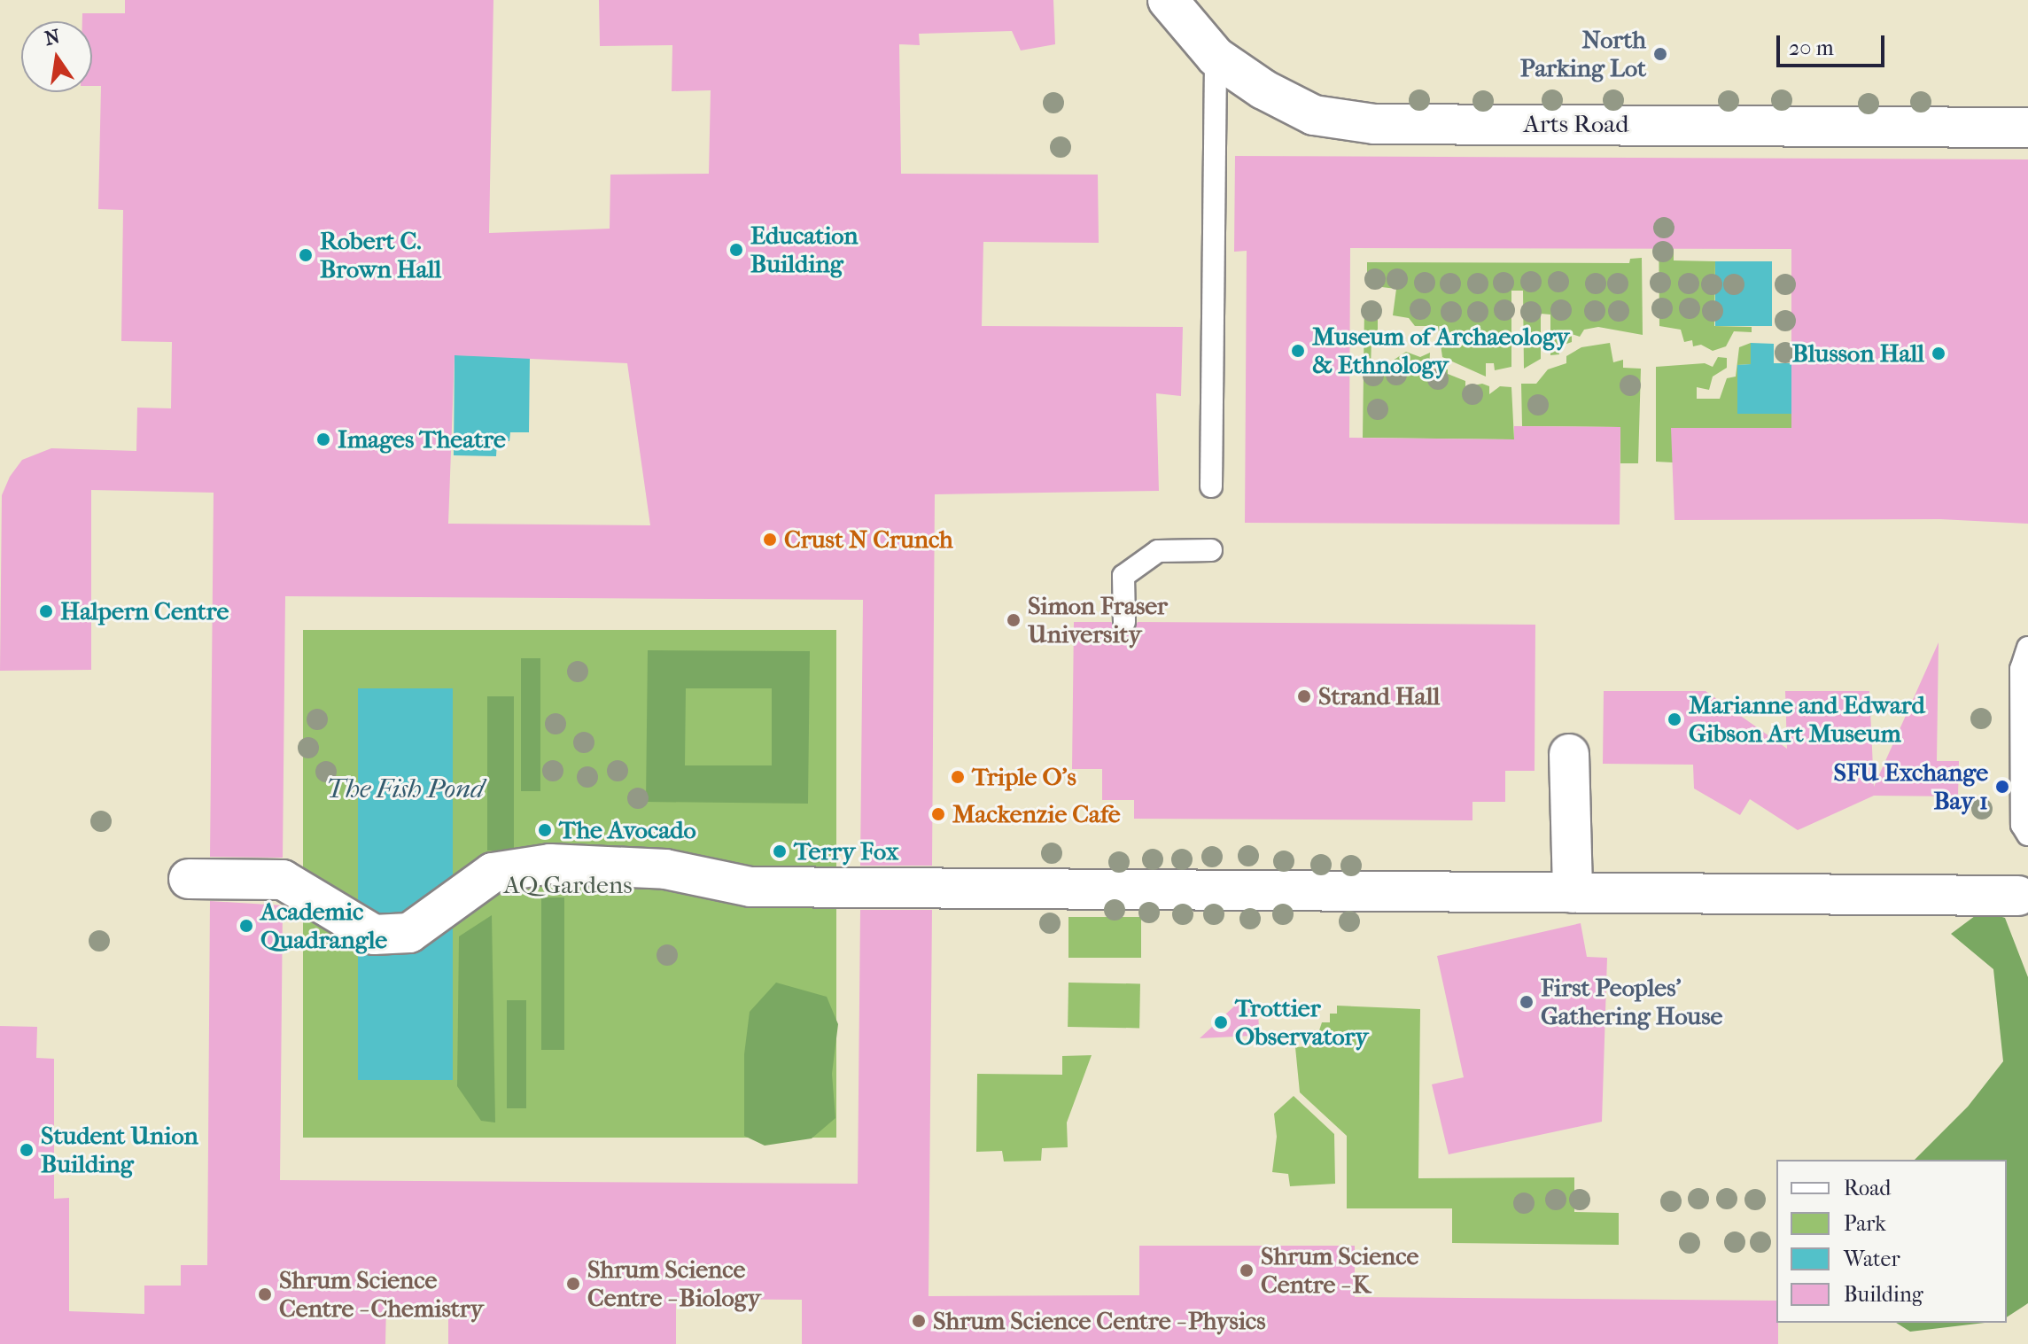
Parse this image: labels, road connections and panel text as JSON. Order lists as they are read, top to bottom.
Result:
{
  "streets": {
    "street": ["Arts Road"]
  },
  "water": ["The Fish Pond"],
  "parks": ["AQ Gardens"],
  "places": [
    "North Parking Lot",
    "Education Building",
    "Robert C. Brown Hall",
    "Museum of Archaeology & Ethnology",
    "Blusson Hall",
    "Images Theatre",
    "Crust N Crunch",
    "Halpern Centre",
    "Simon Fraser University",
    "Strand Hall",
    "Marianne and Edward Gibson Art Museum",
    "Triple O's",
    "SFU Exchange Bay 1",
    "Mackenzie Cafe",
    "The Avocado",
    "Terry Fox",
    "Academic Quadrangle",
    "First Peoples' Gathering House",
    "Trottier Observatory",
    "Student Union Building",
    "Shrum Science Centre - K",
    "Shrum Science Centre - Biology",
    "Shrum Science Centre - Chemistry",
    "Shrum Science Centre - Physics"
  ],
  "legend": [
    "Road",
    "Park",
    "Water",
    "Building"
  ],
  "scale_bar": "20 m",
  "north": "top"
}
